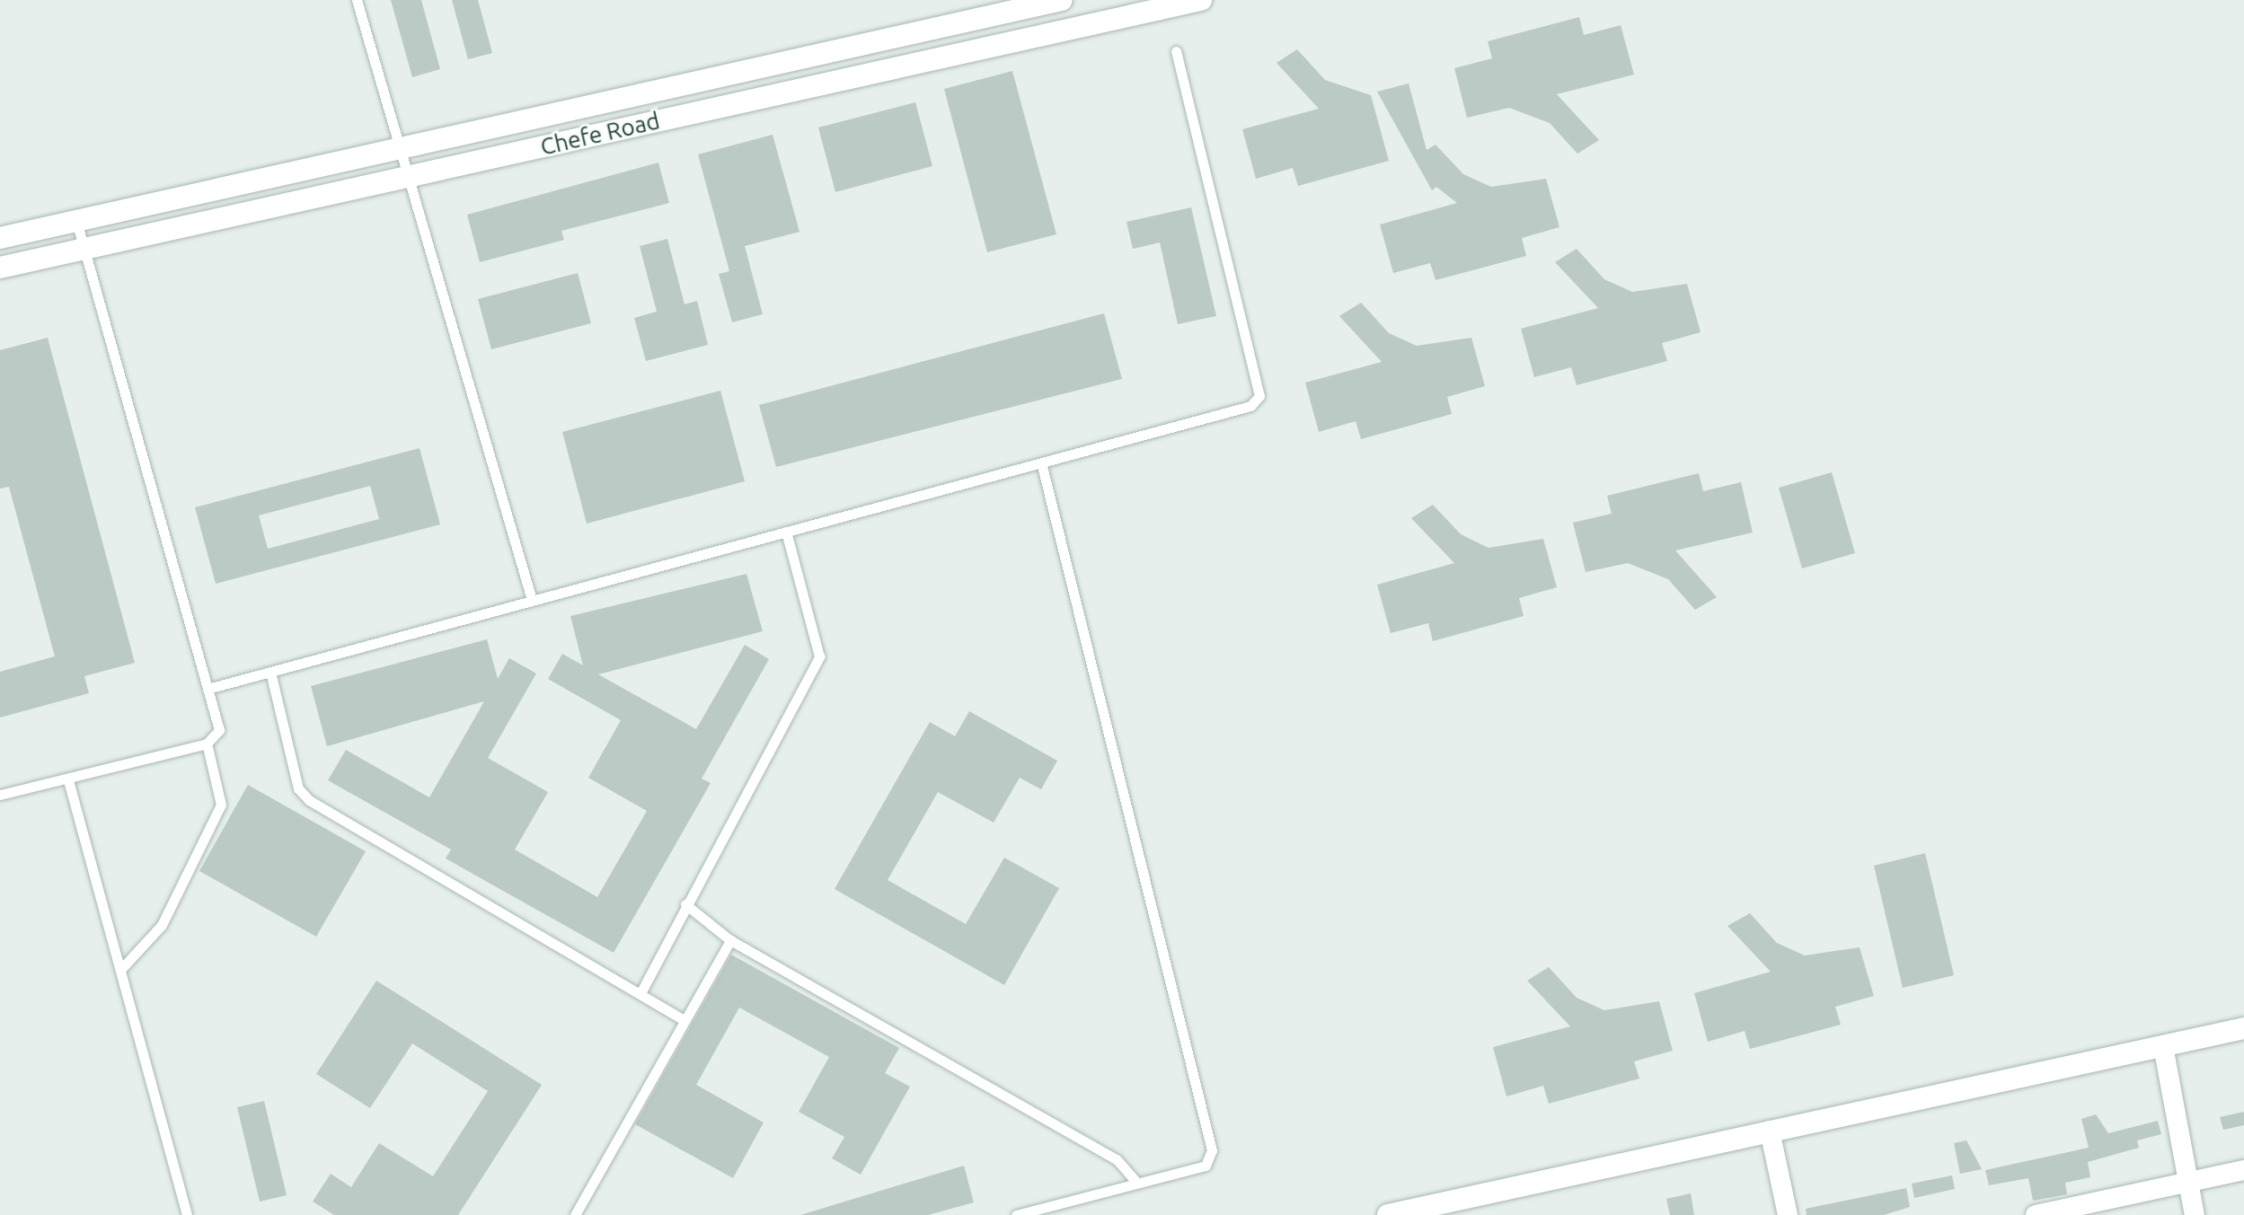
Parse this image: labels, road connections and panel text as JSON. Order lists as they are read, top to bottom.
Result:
{
  "streets": {
    "street": ["Chefe Road"]
  }
}
